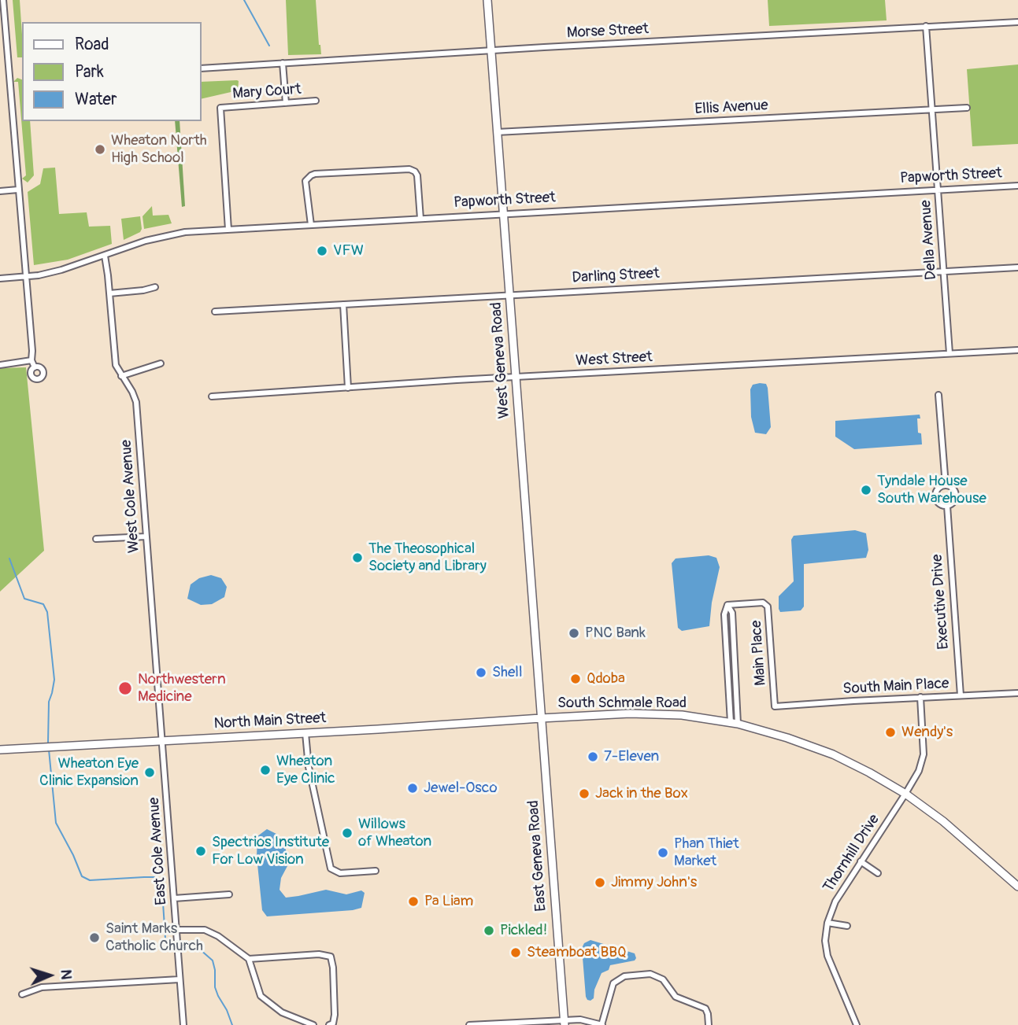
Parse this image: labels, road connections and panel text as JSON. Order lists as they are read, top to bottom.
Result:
{
  "streets": {
    "main road": [
      "West Geneva Road",
      "South Schmale Road",
      "North Main Street",
      "East Geneva Road"
    ],
    "street": [
      "Morse Street",
      "Mary Court",
      "Ellis Avenue",
      "Papworth Street",
      "Della Avenue",
      "Darling Street",
      "West Street",
      "West Cole Avenue",
      "Executive Drive",
      "Main Place",
      "South Main Place",
      "East Cole Avenue",
      "Thornhill Drive"
    ]
  },
  "crossings": [
    ["Morse Street", "Della Avenue"],
    ["Morse Street", "West Geneva Road"],
    ["Mary Court", "Papworth Street"],
    ["Ellis Avenue", "Della Avenue"],
    ["Ellis Avenue", "West Geneva Road"],
    ["Papworth Street", "Della Avenue"],
    ["Papworth Street", "West Geneva Road"],
    ["Papworth Street", "West Cole Avenue"],
    ["Della Avenue", "Darling Street"],
    ["Della Avenue", "West Street"],
    ["Darling Street", "West Geneva Road"],
    ["West Street", "West Geneva Road"],
    ["West Geneva Road", "South Schmale Road"],
    ["West Geneva Road", "North Main Street"],
    ["West Geneva Road", "East Geneva Road"],
    ["West Cole Avenue", "North Main Street"],
    ["West Cole Avenue", "East Cole Avenue"],
    ["Executive Drive", "South Main Place"],
    ["Main Place", "South Main Place"],
    ["Main Place", "South Schmale Road"],
    ["South Main Place", "Thornhill Drive"],
    ["South Schmale Road", "North Main Street"],
    ["South Schmale Road", "Thornhill Drive"],
    ["South Schmale Road", "East Geneva Road"],
    ["North Main Street", "East Cole Avenue"],
    ["North Main Street", "East Geneva Road"]
  ],
  "places": [
    "Wheaton North High School",
    "VFW",
    "Tyndale House South Warehouse",
    "The Theosophical Society and Library",
    "PNC Bank",
    "Shell",
    "Qdoba",
    "Northwestern Medicine",
    "Wendy's",
    "7-Eleven",
    "Wheaton Eye Clinic",
    "Wheaton Eye Clinic Expansion",
    "Jewel-Osco",
    "Jack in the Box",
    "Willows of Wheaton",
    "Spectrios Institute For Low Vision",
    "Phan Thiet Market",
    "Jimmy John's",
    "Pa Liam",
    "Pickled!",
    "Saint Marks Catholic Church",
    "Steamboat BBQ"
  ],
  "legend": ["Road", "Park", "Water"],
  "north": "right"
}
